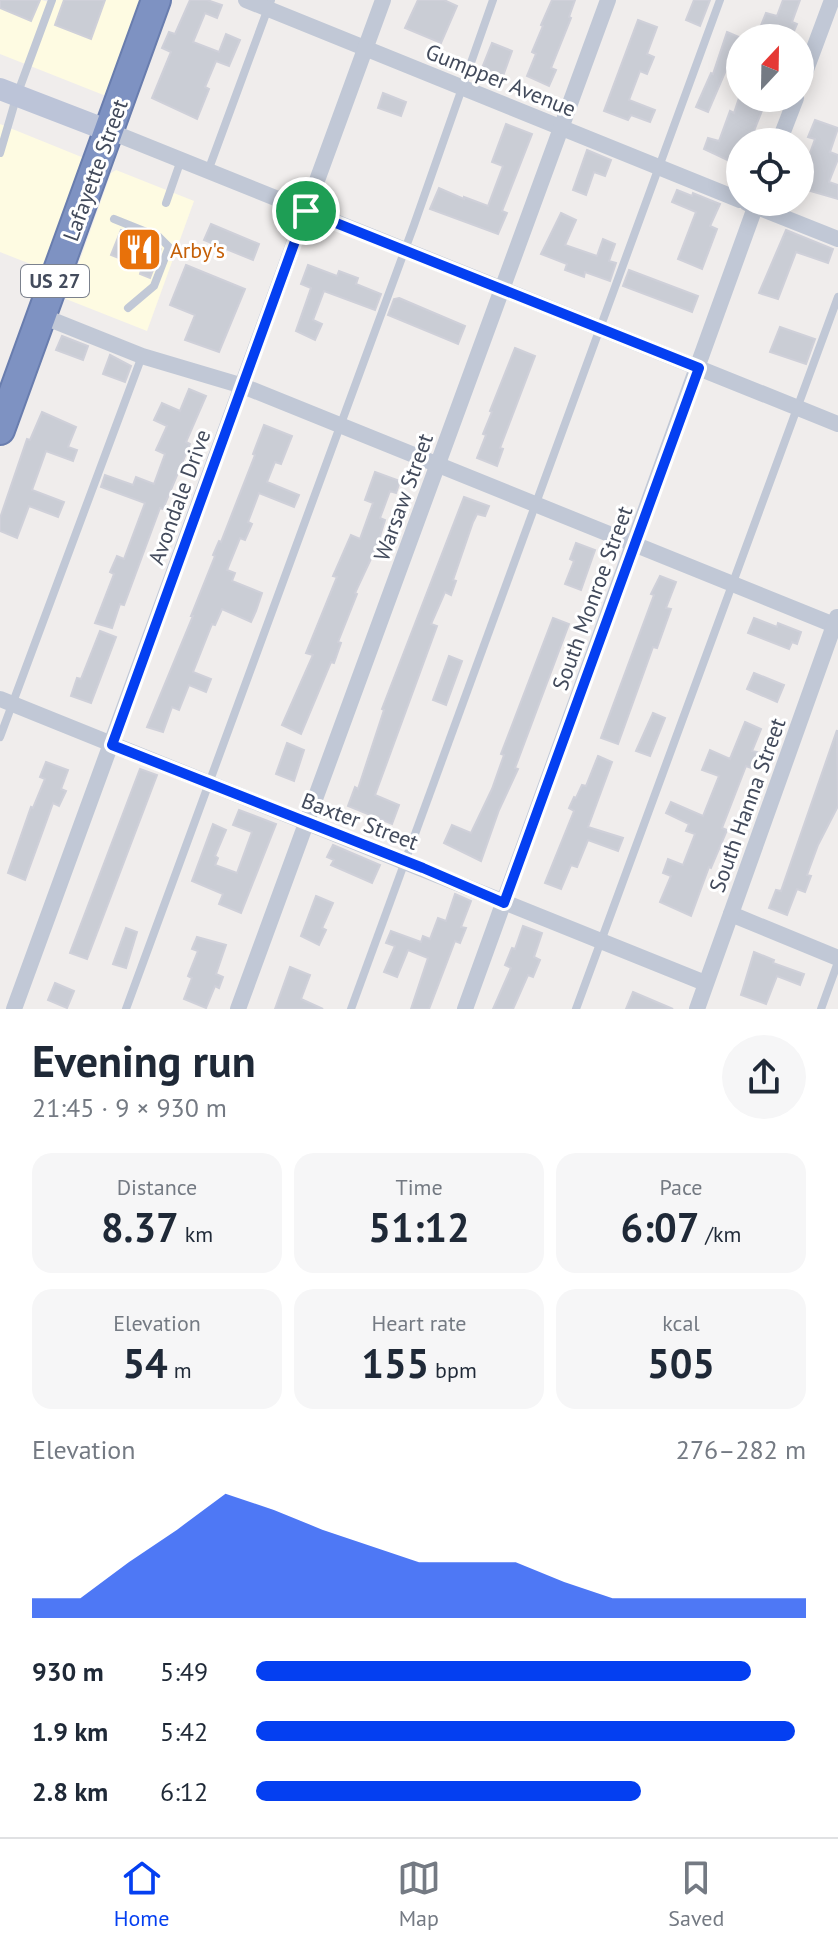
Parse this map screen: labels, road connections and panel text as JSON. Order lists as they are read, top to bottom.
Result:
{
  "streets": {
    "highway": ["Lafayette Street", "US 27"],
    "street": [
      "Gumpper Avenue",
      "Avondale Drive",
      "Warsaw Street",
      "South Monroe Street",
      "South Hanna Street",
      "Baxter Street"
    ]
  },
  "crossings": [
    ["Gumpper Avenue", "Avondale Drive"],
    ["Gumpper Avenue", "Warsaw Street"],
    ["Avondale Drive", "Baxter Street"],
    ["Warsaw Street", "Baxter Street"],
    ["South Monroe Street", "Baxter Street"],
    ["South Hanna Street", "Baxter Street"]
  ],
  "places": {
    "restaurant": ["Arby's"]
  },
  "north": "top",
  "page": {
    "heading": ["Evening run", "21:45 · 9 × 930 m"],
    "stats": [
      ["Distance", "8.37 km"],
      ["Time", "51:12"],
      ["Pace", "6:07 /km"],
      ["Elevation", "54 m"],
      ["Heart rate", "155 bpm"],
      ["kcal", "505"]
    ],
    "chart": ["Elevation", "276–282 m"],
    "list": [
      {
        "name": "930 m",
        "note": "5:49"
      },
      {
        "name": "1.9 km",
        "note": "5:42"
      },
      {
        "name": "2.8 km",
        "note": "6:12"
      }
    ],
    "tabs": ["Home", "Map", "Saved"]
  }
}
